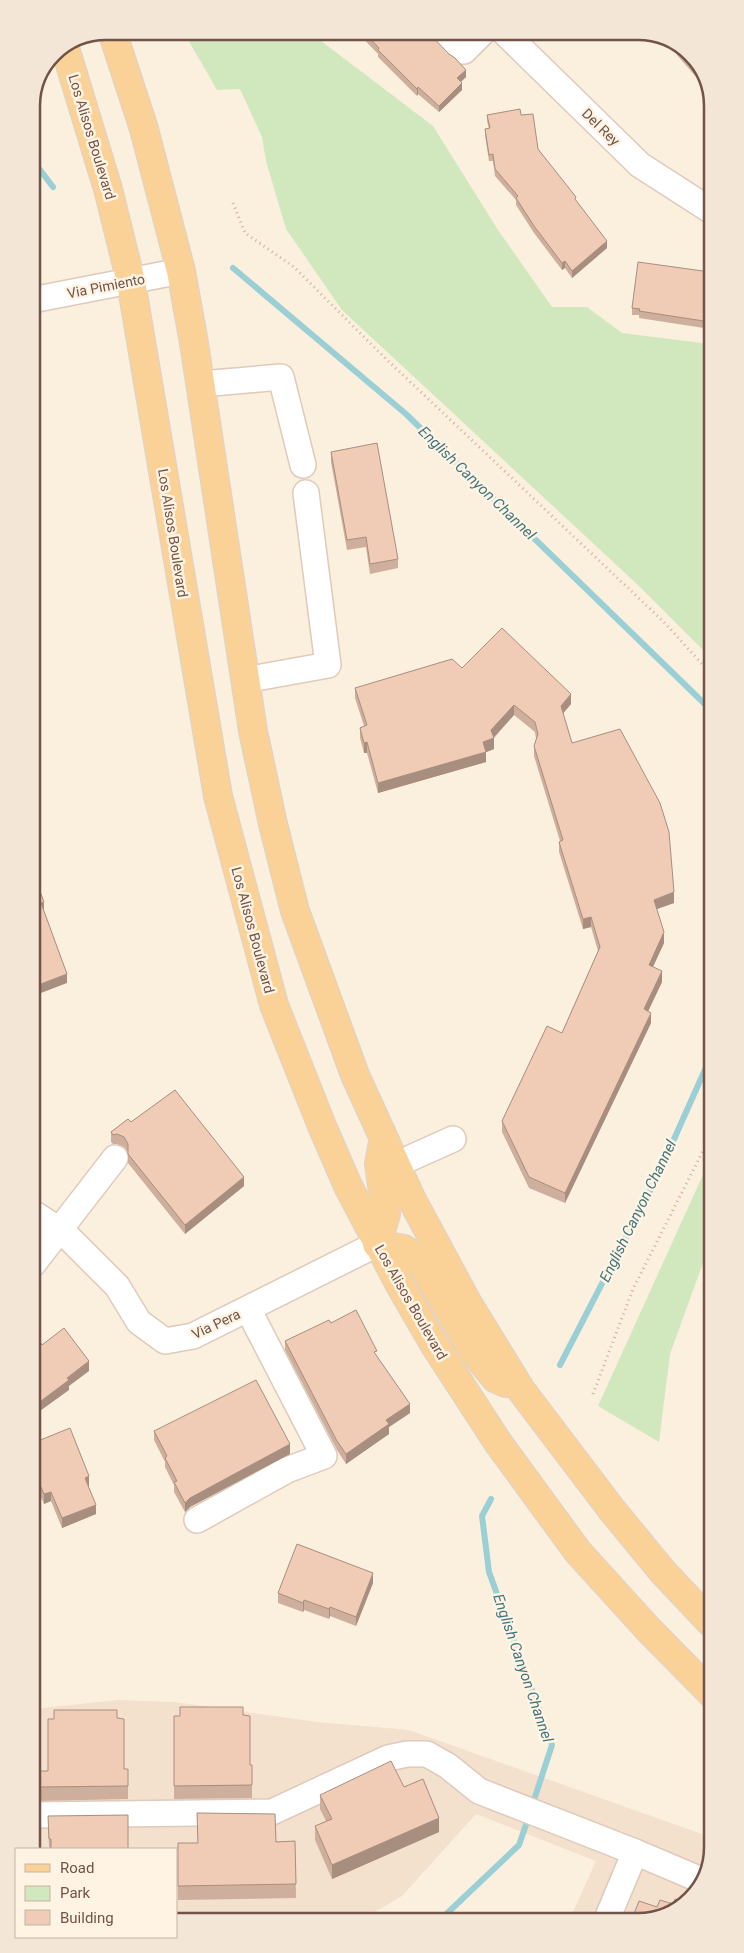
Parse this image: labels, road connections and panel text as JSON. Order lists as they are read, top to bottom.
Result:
{
  "streets": {
    "main road": ["Los Alisos Boulevard"],
    "street": ["Del Rey", "Via Pimiento", "Via Pera"]
  },
  "crossings": [
    ["Los Alisos Boulevard", "Via Pimiento"],
    ["Los Alisos Boulevard", "Via Pera"]
  ],
  "water": ["English Canyon Channel"],
  "legend": ["Road", "Park", "Building"]
}
